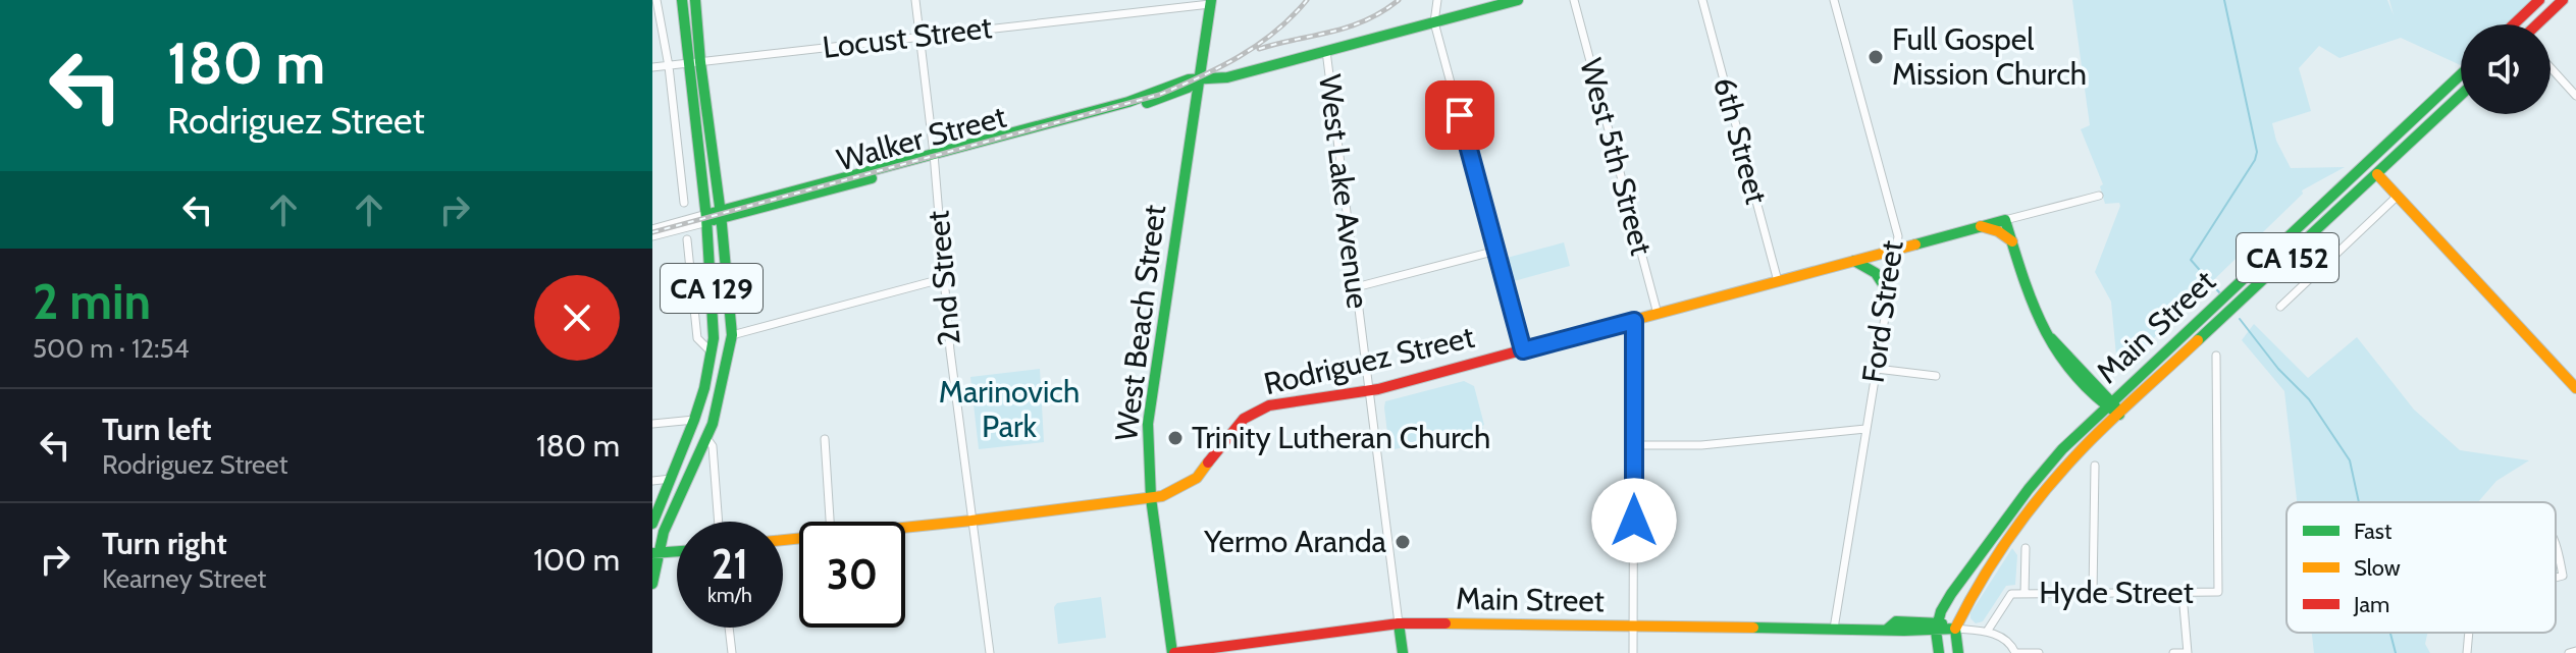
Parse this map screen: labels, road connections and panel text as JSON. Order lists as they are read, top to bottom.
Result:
{
  "streets": {
    "main road": [
      "Walker Street",
      "CA 152",
      "CA 129",
      "West Beach Street",
      "Main Street",
      "Rodriguez Street"
    ],
    "street": [
      "Locust Street",
      "6th Street",
      "West 5th Street",
      "West Lake Avenue",
      "2nd Street",
      "Ford Street",
      "Hyde Street"
    ]
  },
  "crossings": [
    ["Locust Street", "2nd Street"],
    ["Locust Street", "CA 129"],
    ["Locust Street", "West Beach Street"],
    ["Walker Street", "West Lake Avenue"],
    ["Walker Street", "2nd Street"],
    ["Walker Street", "CA 129"],
    ["Walker Street", "West Beach Street"],
    ["6th Street", "Rodriguez Street"],
    ["West 5th Street", "Rodriguez Street"],
    ["West Lake Avenue", "Main Street"],
    ["West Lake Avenue", "Rodriguez Street"],
    ["2nd Street", "Rodriguez Street"],
    ["Ford Street", "Main Street"],
    ["Ford Street", "Rodriguez Street"],
    ["West Beach Street", "Main Street"],
    ["West Beach Street", "Rodriguez Street"]
  ],
  "parks": ["Marinovich Park"],
  "places": ["Full Gospel Mission Church", "Trinity Lutheran Church", "Yermo Aranda"],
  "legend": ["Fast", "Slow", "Jam"],
  "page": {
    "turn": ["180 m", "Rodriguez Street"],
    "heading": ["2 min", "500 m · 12:54"],
    "list": [
      {
        "name": "Turn left",
        "note": "Rodriguez Street",
        "value": "180 m"
      },
      {
        "name": "Turn right",
        "note": "Kearney Street",
        "value": "100 m"
      }
    ],
    "speed": "21 km/h",
    "limit": "30"
  }
}
